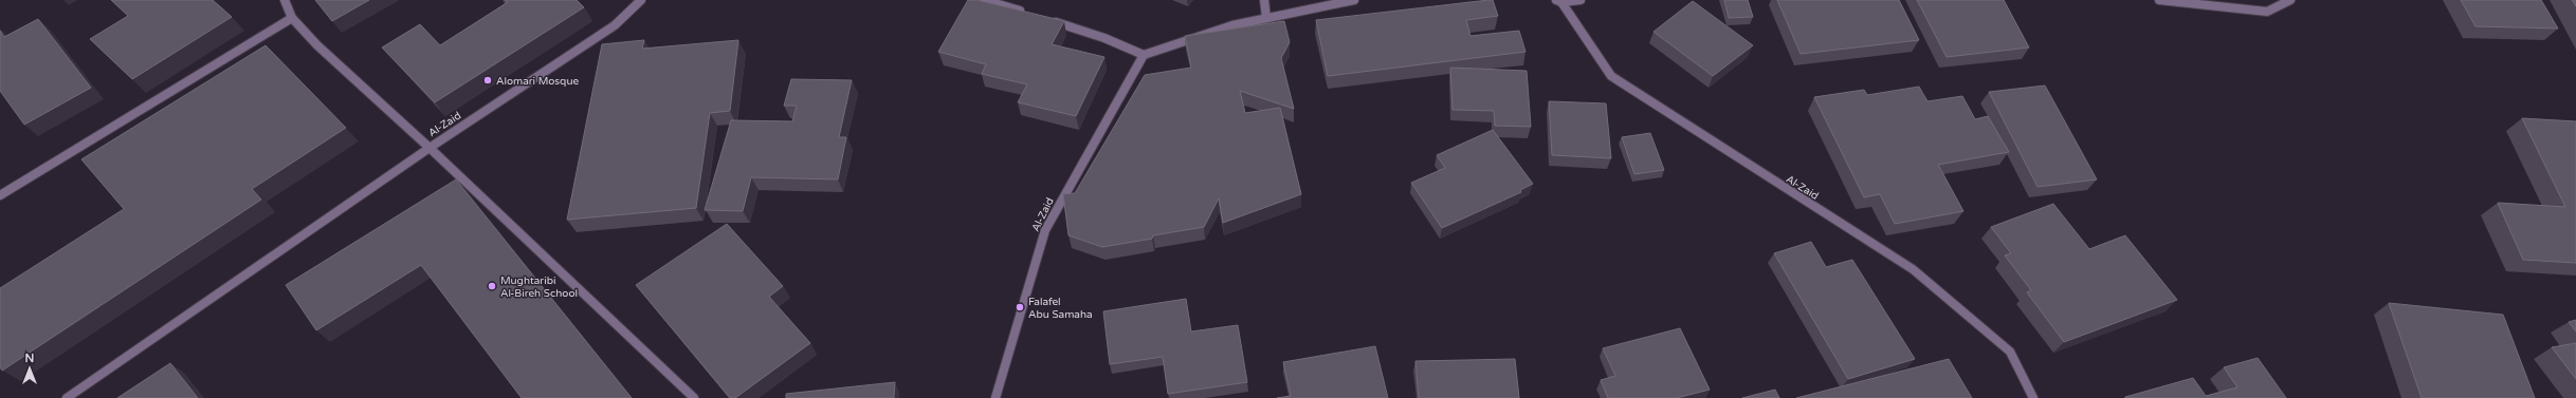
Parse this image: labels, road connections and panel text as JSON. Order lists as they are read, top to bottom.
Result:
{
  "streets": {
    "street": ["Al-Zaid"]
  },
  "places": ["Alomari Mosque", "Mughtaribi Al-Bireh School", "Falafel Abu Samaha"],
  "north": "top"
}
